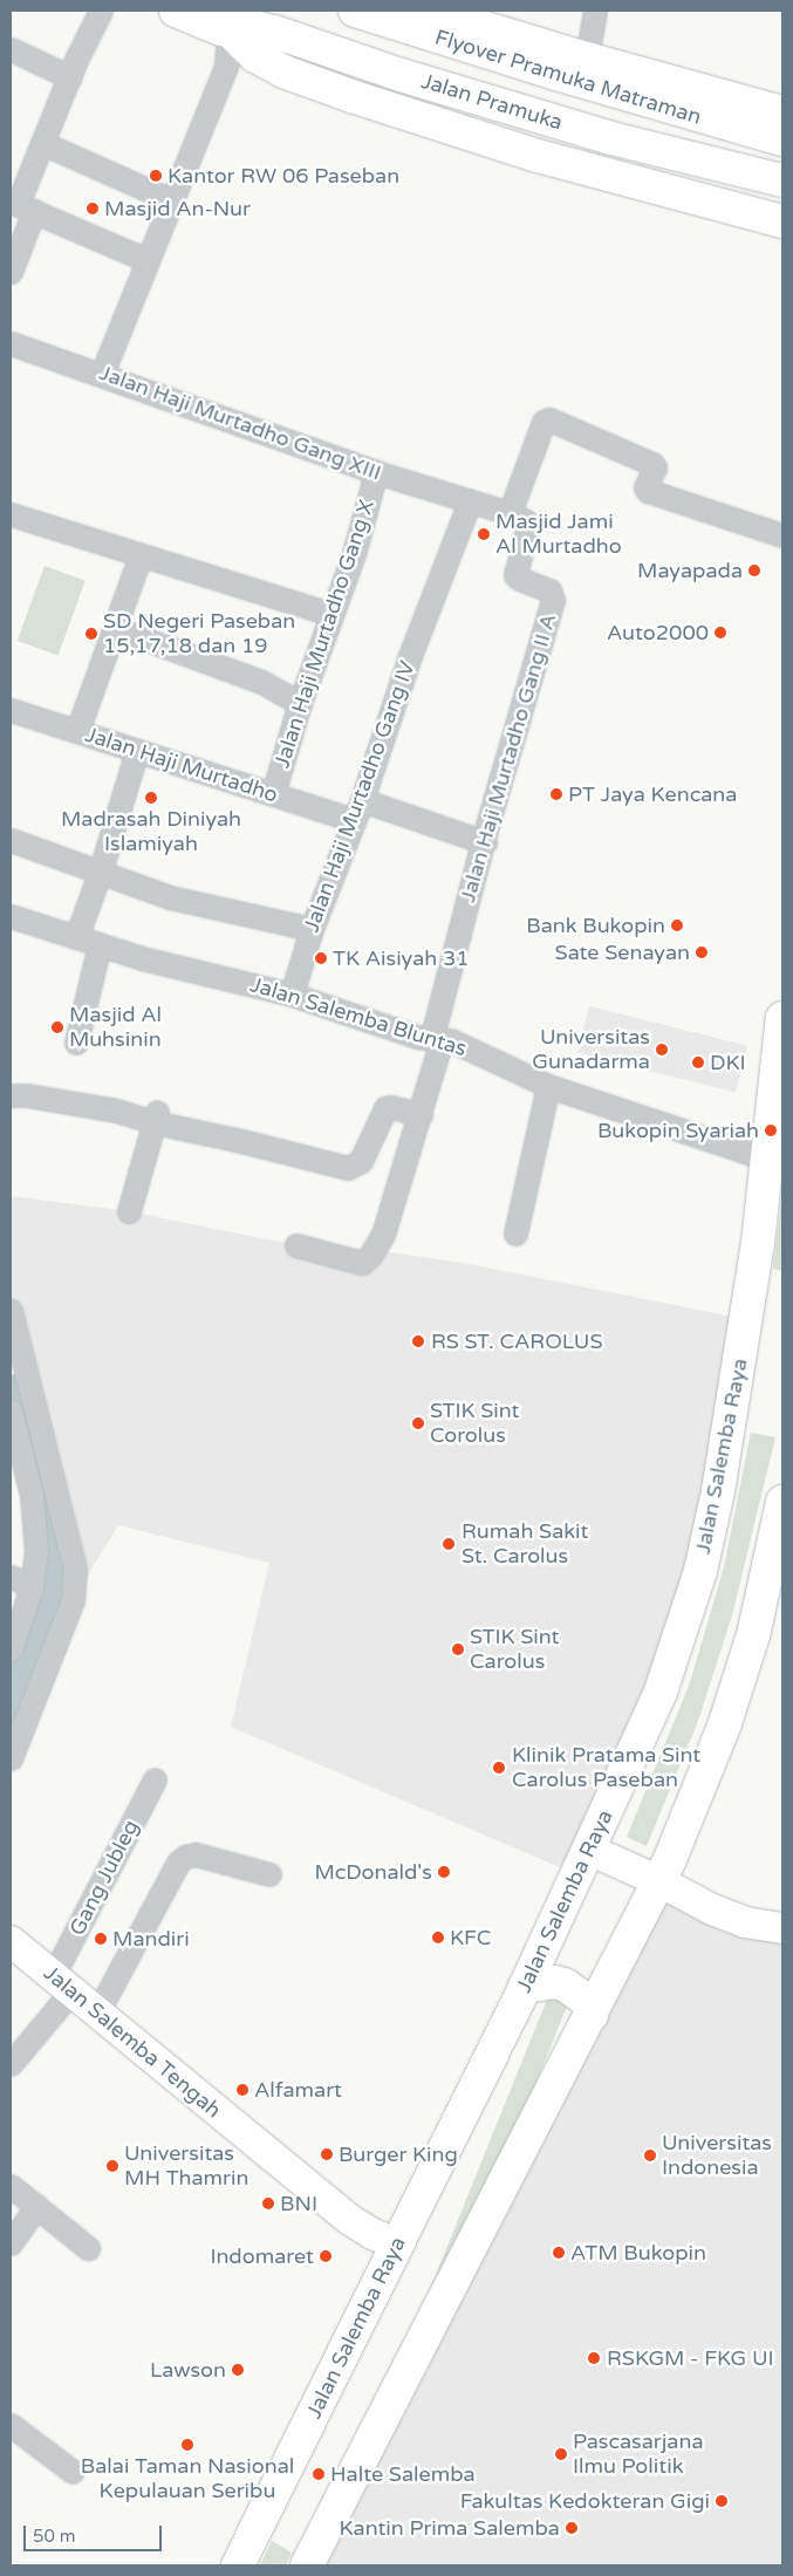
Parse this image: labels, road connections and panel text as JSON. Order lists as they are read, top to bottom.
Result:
{
  "streets": {
    "main road": [
      "Flyover Pramuka Matraman",
      "Jalan Pramuka",
      "Jalan Salemba Raya",
      "Jalan Salemba Tengah"
    ],
    "street": [
      "Jalan Haji Murtadho Gang XIII",
      "Jalan Haji Murtadho Gang X",
      "Jalan Haji Murtadho Gang II A",
      "Jalan Haji Murtadho",
      "Jalan Haji Murtadho Gang IV",
      "Jalan Salemba Bluntas",
      "Gang Jubleg"
    ]
  },
  "crossings": [
    ["Jalan Haji Murtadho Gang XIII", "Jalan Haji Murtadho Gang X"],
    ["Jalan Haji Murtadho Gang XIII", "Jalan Haji Murtadho Gang IV"],
    ["Jalan Haji Murtadho Gang X", "Jalan Haji Murtadho"],
    ["Jalan Haji Murtadho Gang II A", "Jalan Salemba Bluntas"],
    ["Jalan Haji Murtadho", "Jalan Haji Murtadho Gang IV"],
    ["Jalan Haji Murtadho Gang IV", "Jalan Salemba Bluntas"],
    ["Jalan Salemba Bluntas", "Jalan Salemba Raya"],
    ["Jalan Salemba Raya", "Jalan Salemba Tengah"],
    ["Gang Jubleg", "Jalan Salemba Tengah"]
  ],
  "places": [
    "Kantor RW 06 Paseban",
    "Masjid An-Nur",
    "Masjid Jami Al Murtadho",
    "Mayapada",
    "Auto2000",
    "SD Negeri Paseban 15,17,18 dan 19",
    "PT Jaya Kencana",
    "Madrasah Diniyah Islamiyah",
    "Bank Bukopin",
    "Sate Senayan",
    "TK Aisiyah 31",
    "Masjid Al Muhsinin",
    "Universitas Gunadarma",
    "DKI",
    "Bukopin Syariah",
    "RS ST. CAROLUS",
    "STIK Sint Corolus",
    "Rumah Sakit St. Carolus",
    "STIK Sint Carolus",
    "Klinik Pratama Sint Carolus Paseban",
    "McDonald's",
    "KFC",
    "Mandiri",
    "Alfamart",
    "Burger King",
    "Universitas Indonesia",
    "Universitas MH Thamrin",
    "BNI",
    "ATM Bukopin",
    "Indomaret",
    "RSKGM - FKG UI",
    "Lawson",
    "Balai Taman Nasional Kepulauan Seribu",
    "Pascasarjana Ilmu Politik",
    "Halte Salemba",
    "Fakultas Kedokteran Gigi",
    "Kantin Prima Salemba"
  ],
  "scale_bar": "50 m"
}
